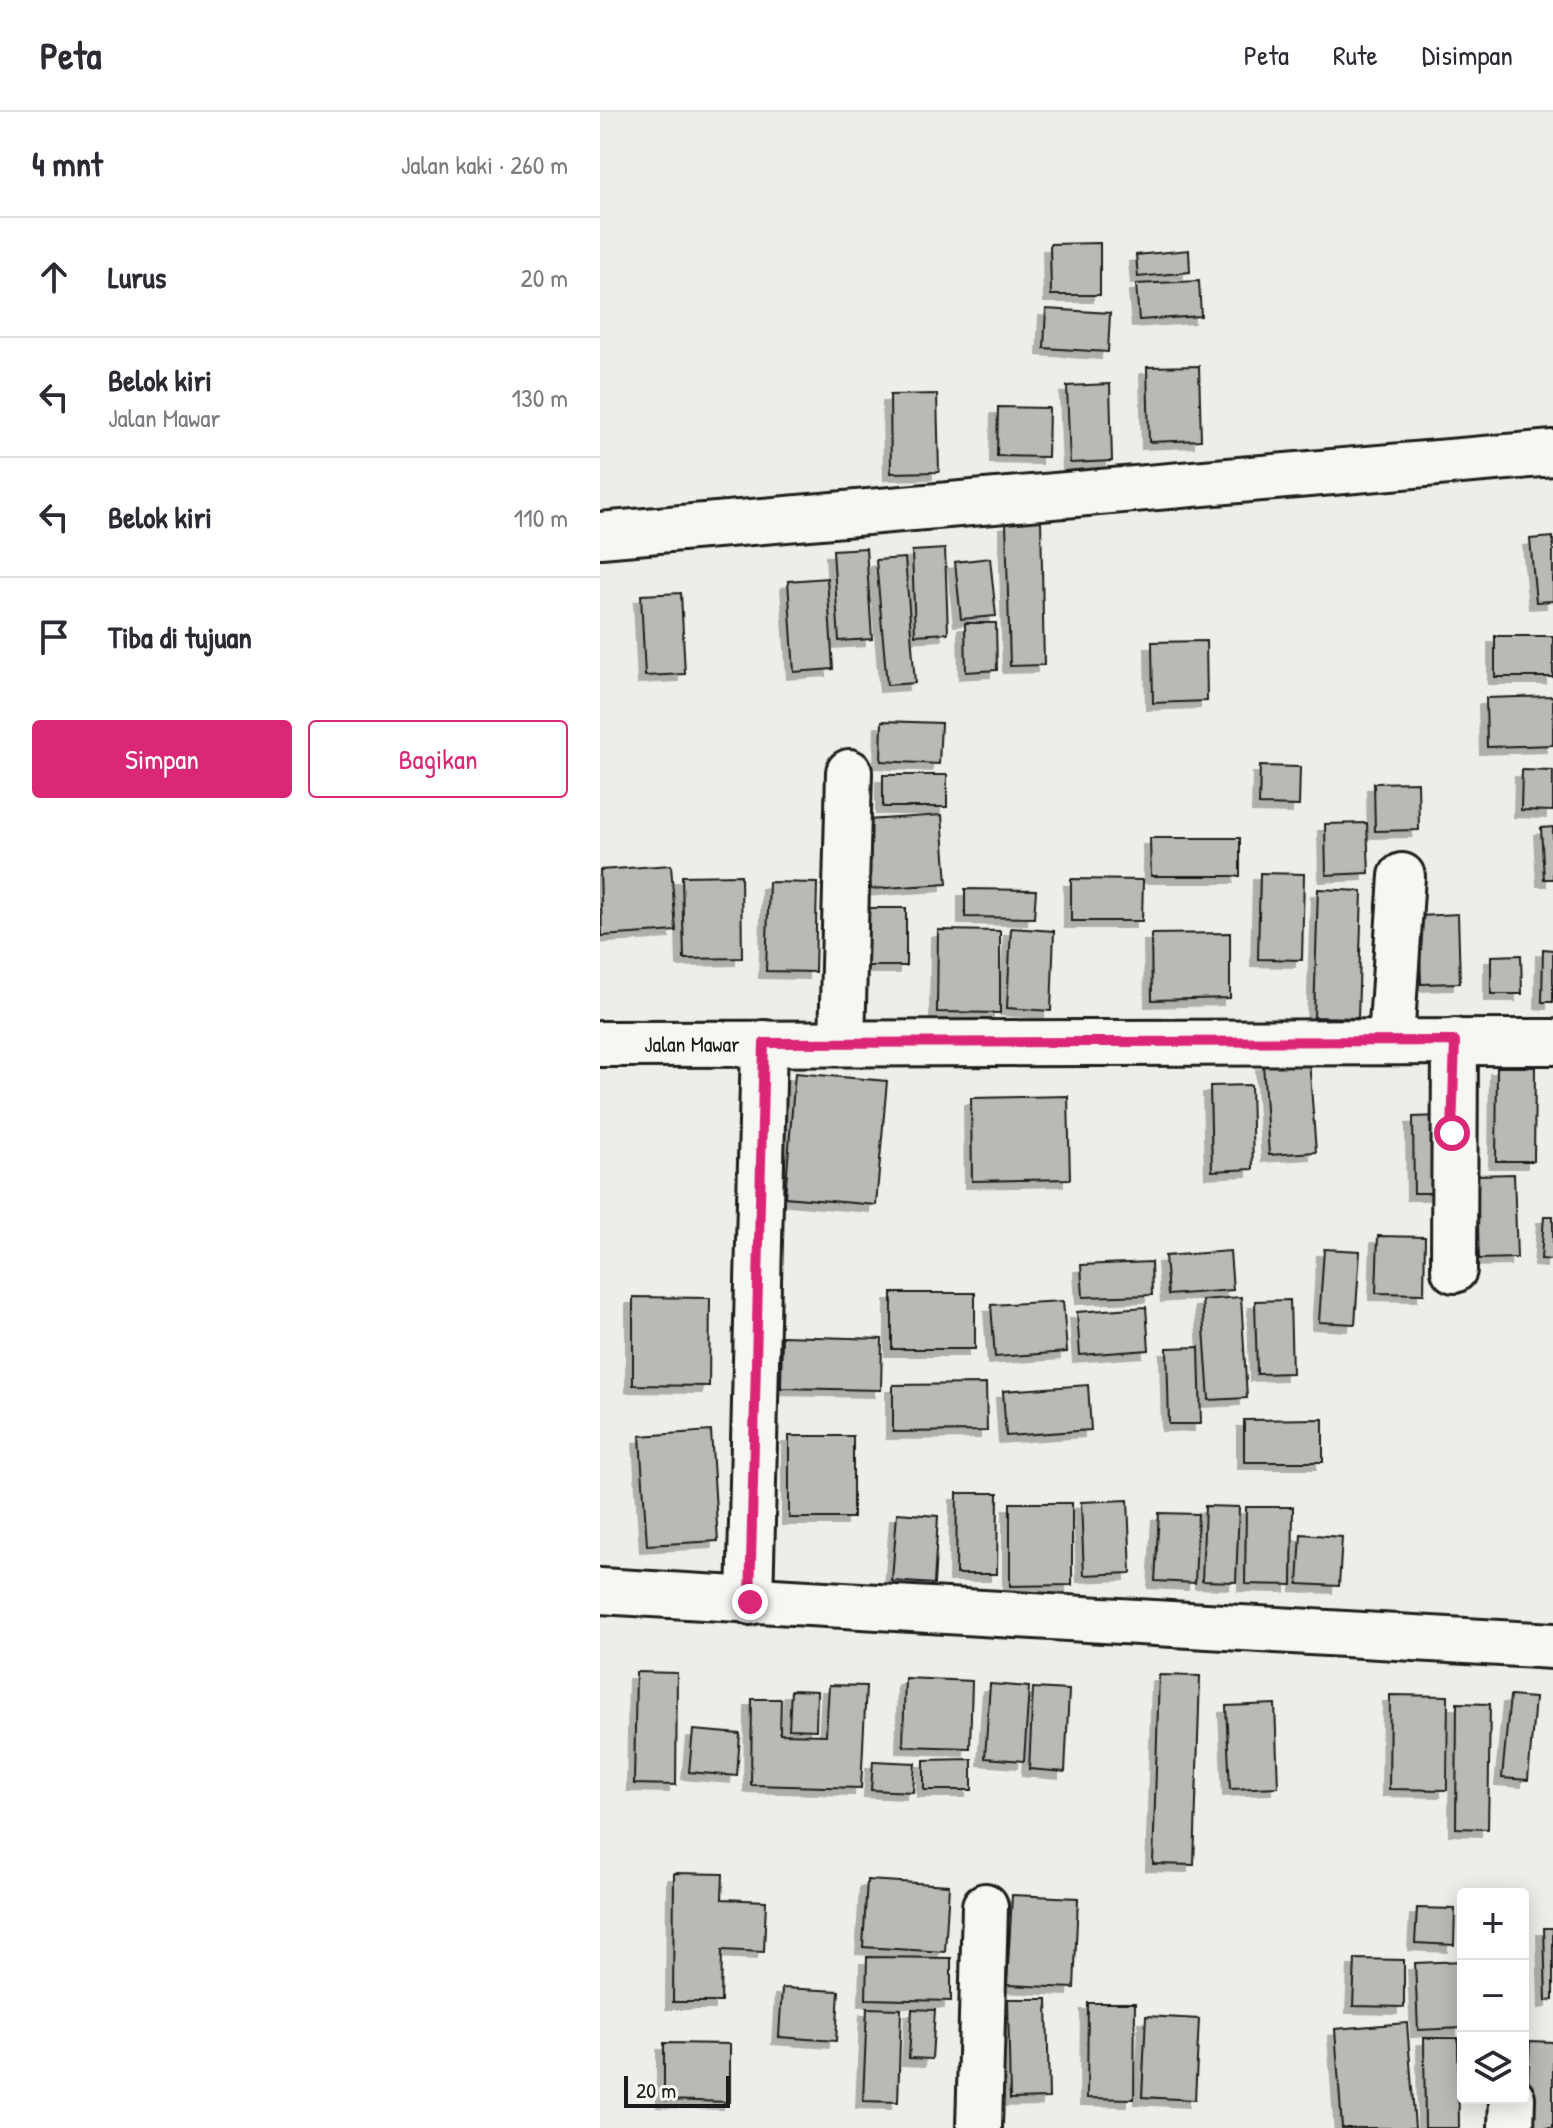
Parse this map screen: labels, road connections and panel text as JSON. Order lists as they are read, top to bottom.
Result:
{
  "streets": {
    "street": ["Jalan Mawar"]
  },
  "scale_bar": "20 m",
  "page": {
    "header": "Peta",
    "nav": ["Peta", "Rute", "Disimpan"],
    "heading": ["4 mnt", "Jalan kaki · 260 m"],
    "list": [
      ["Lurus", "20 m"],
      ["Belok kiri", "Jalan Mawar", "130 m"],
      ["Belok kiri", "110 m"],
      "Tiba di tujuan"
    ],
    "buttons": ["Simpan", "Bagikan"],
    "map_buttons": ["+", "−"],
    "scale": "20 m"
  }
}
